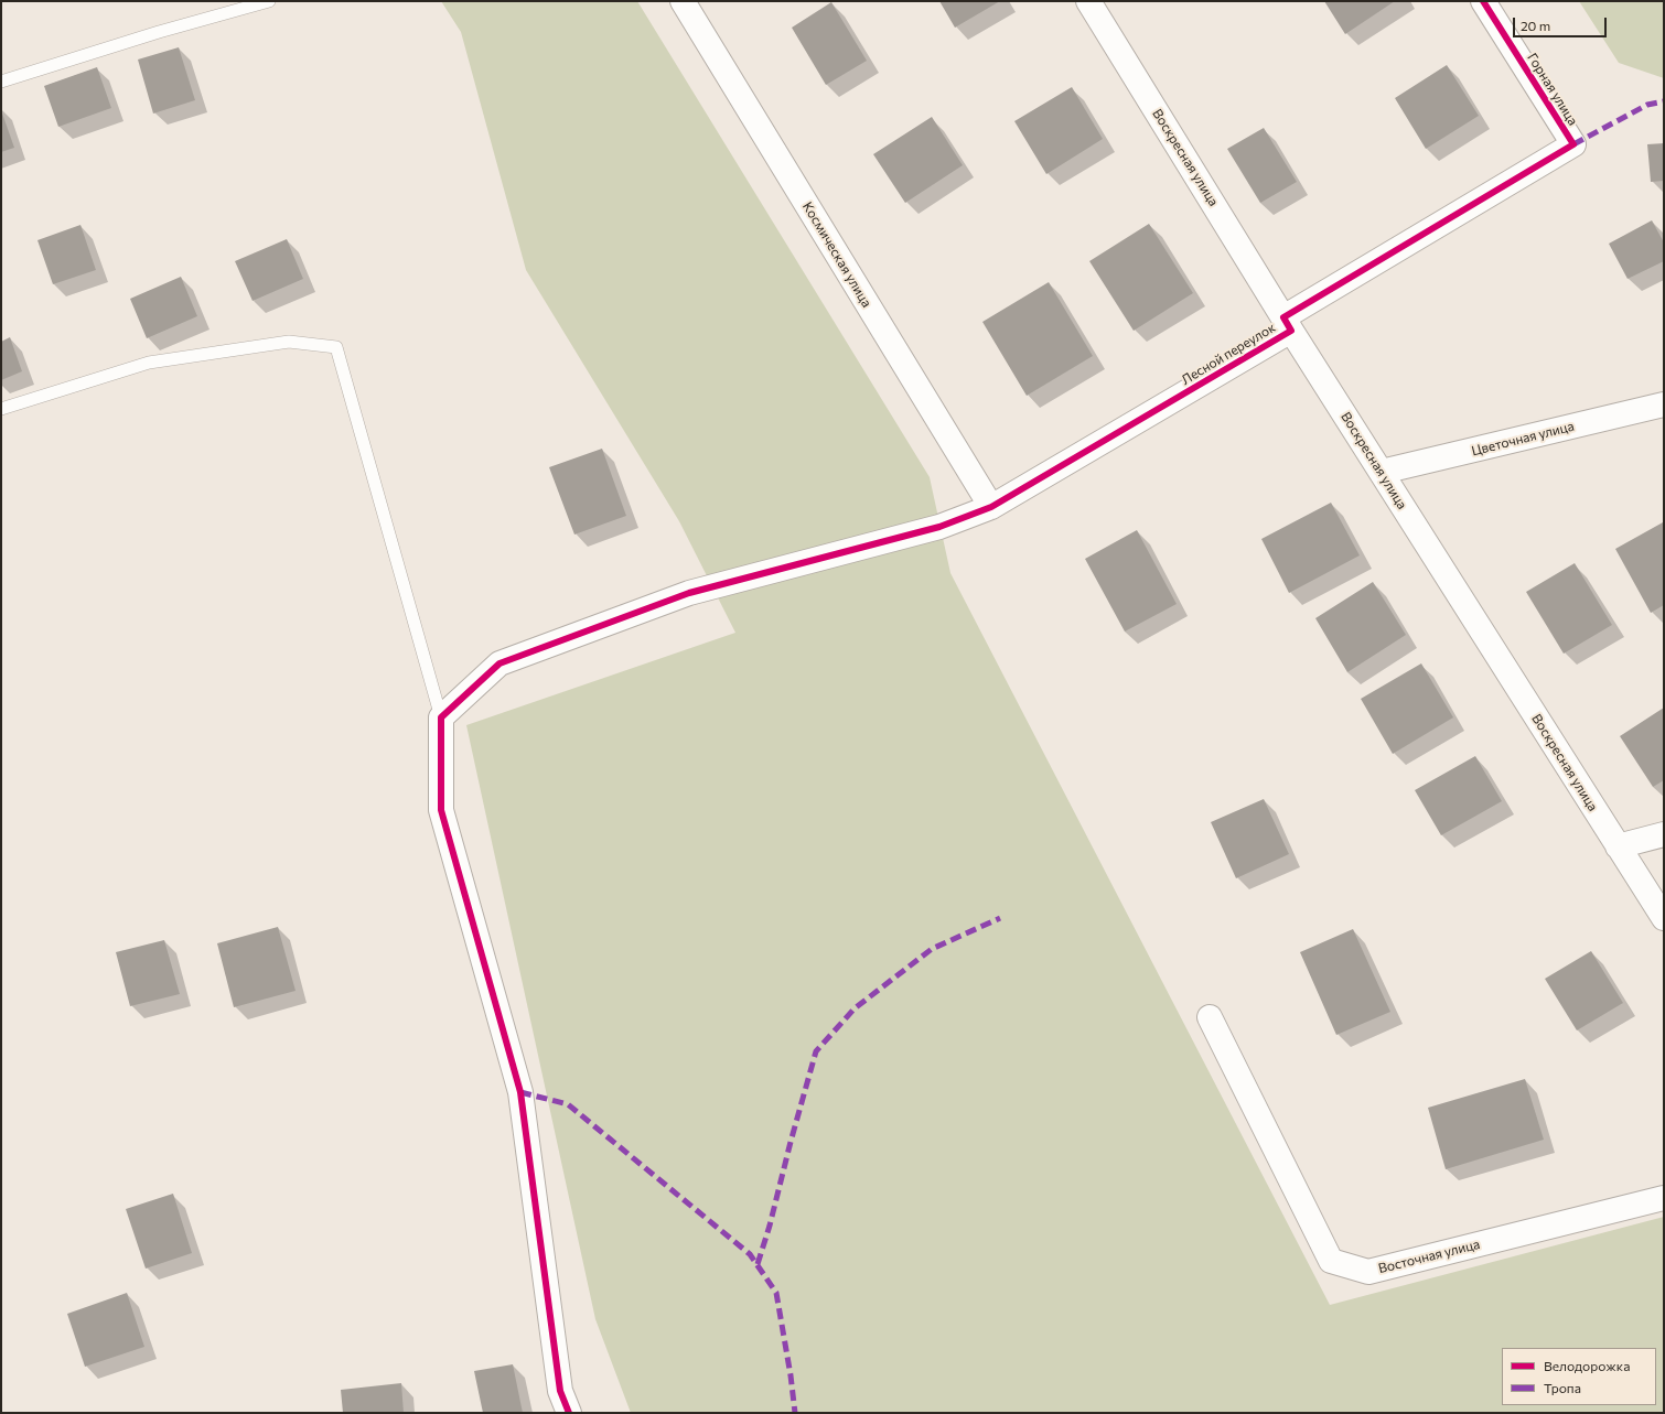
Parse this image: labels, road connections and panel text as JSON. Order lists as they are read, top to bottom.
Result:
{
  "streets": {
    "street": [
      "Горная улица",
      "Воскресная улица",
      "Космическая улица",
      "Лесной переулок",
      "Цветочная улица",
      "Восточная улица"
    ]
  },
  "crossings": [
    ["Горная улица", "Лесной переулок"],
    ["Воскресная улица", "Лесной переулок"],
    ["Воскресная улица", "Цветочная улица"],
    ["Космическая улица", "Лесной переулок"]
  ],
  "legend": ["Велодорожка", "Тропа"],
  "scale_bar": "20 m"
}
